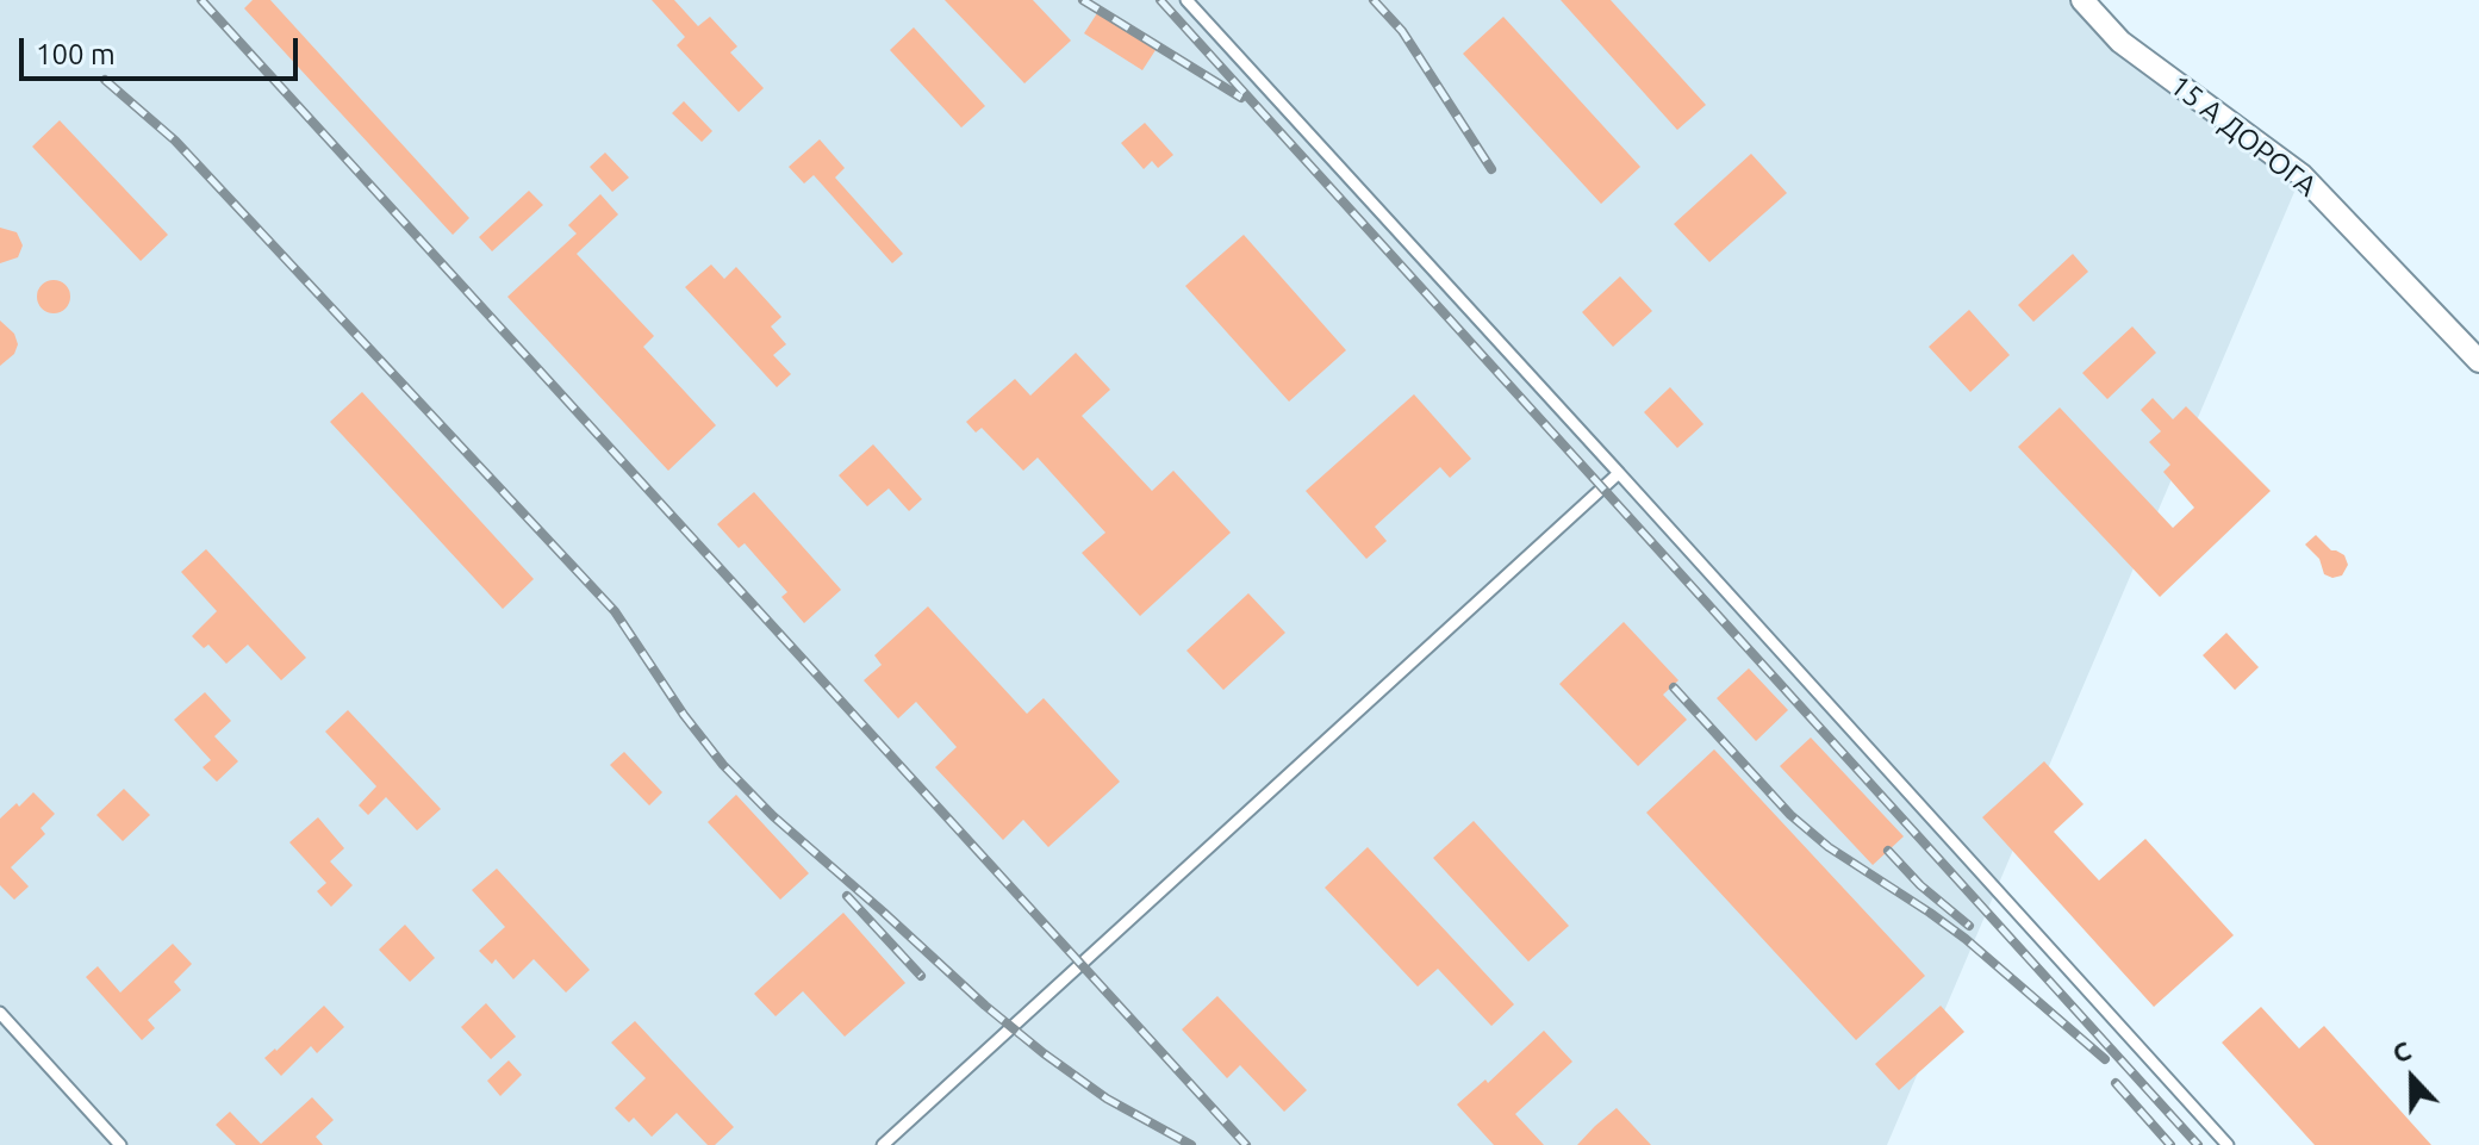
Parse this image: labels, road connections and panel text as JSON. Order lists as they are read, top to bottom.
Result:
{
  "streets": {
    "street": ["15 А ДОРОГА"]
  },
  "scale_bar": "100 m",
  "north": "top"
}
